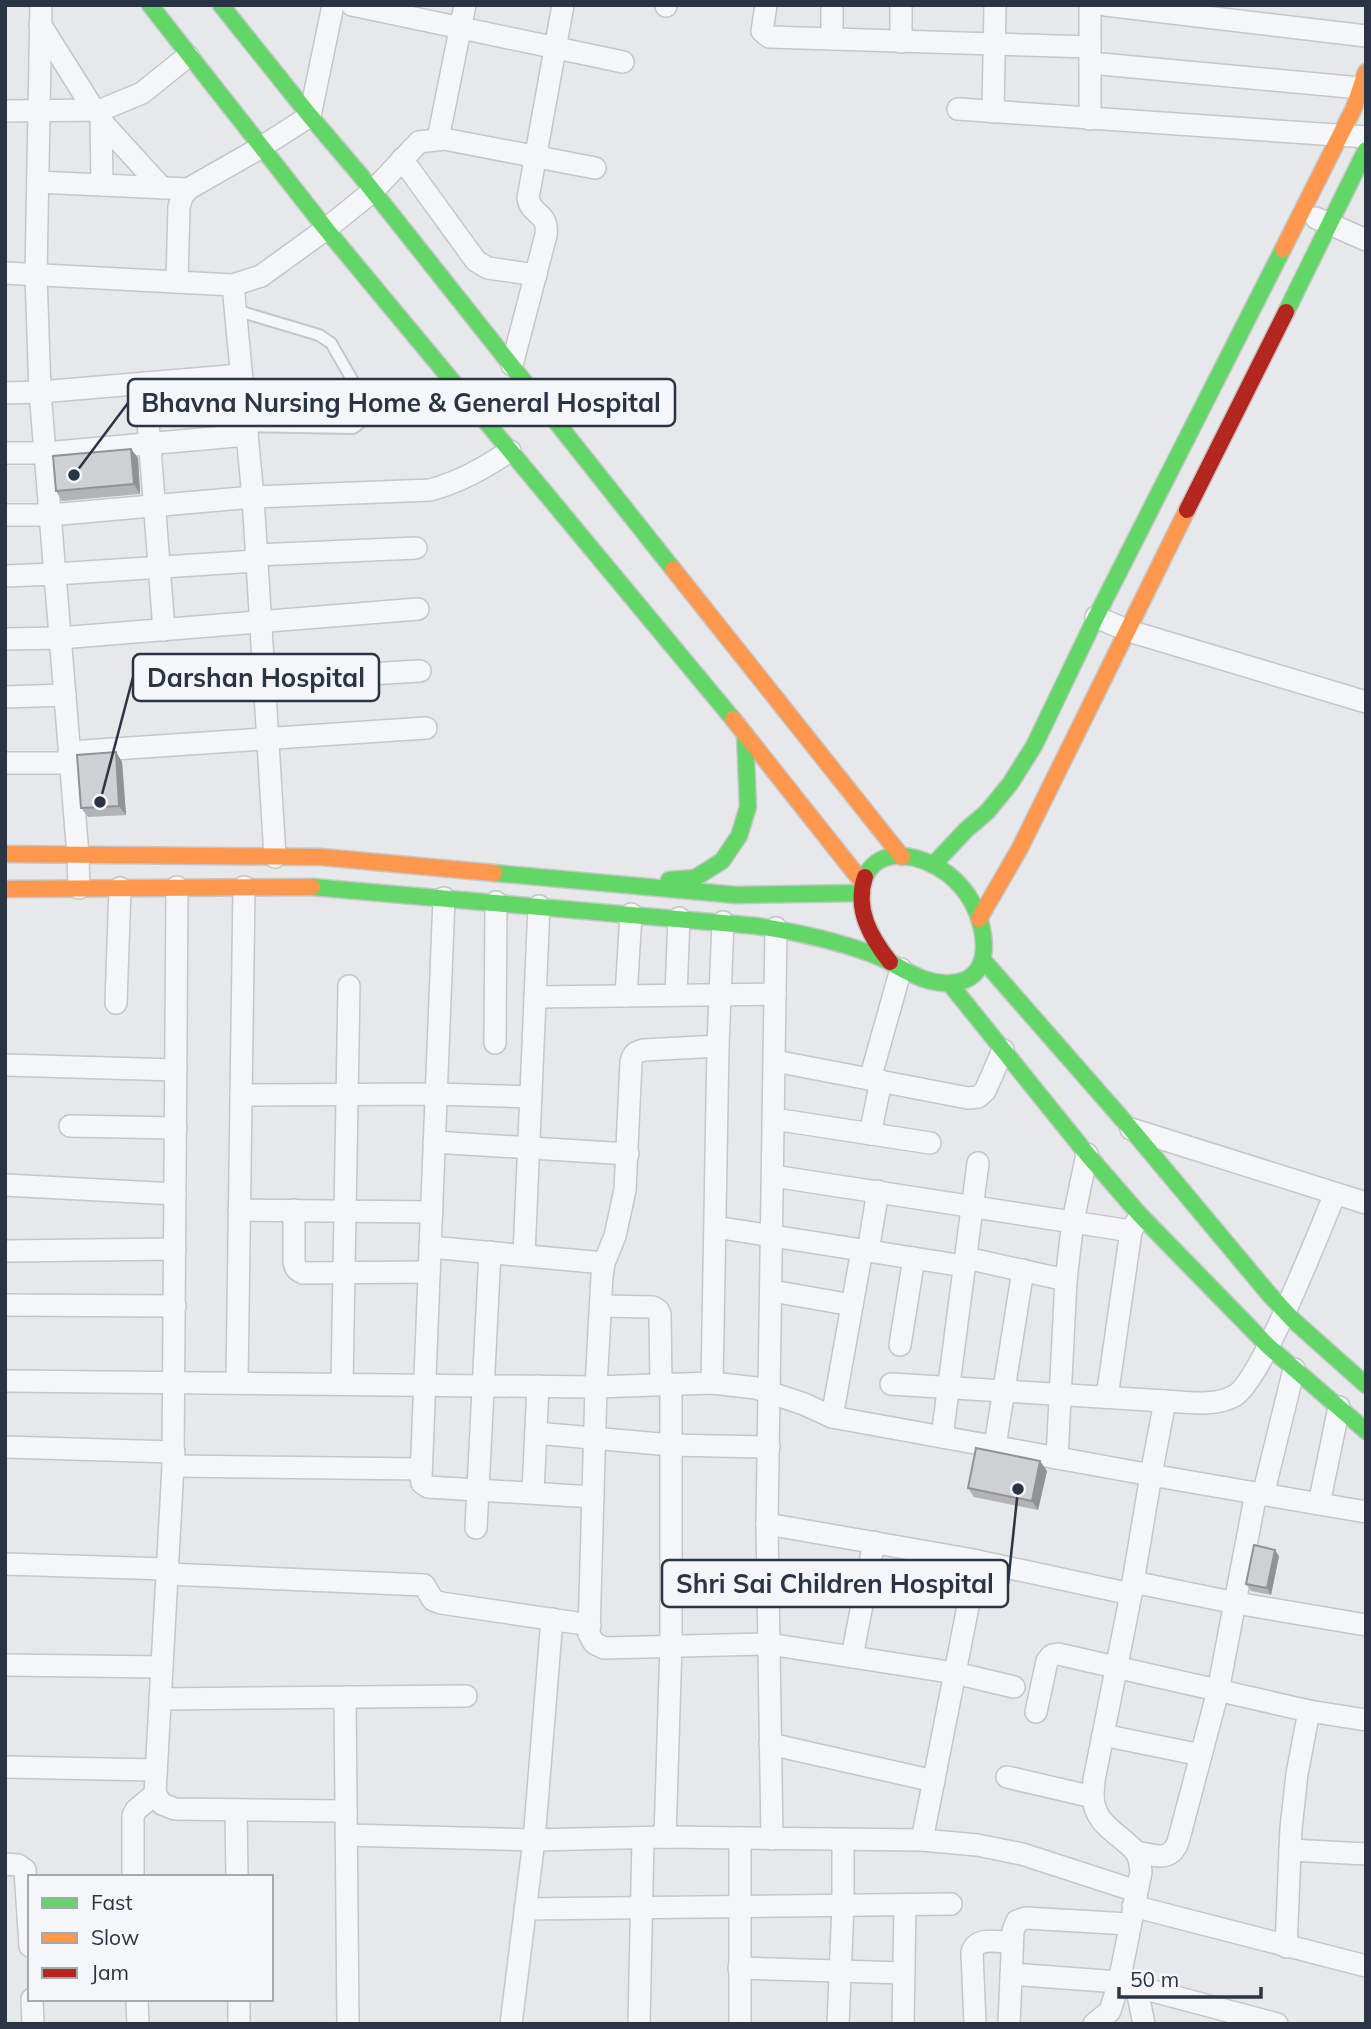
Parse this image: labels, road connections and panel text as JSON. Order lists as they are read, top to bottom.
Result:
{
  "places": ["Bhavna Nursing Home & General Hospital", "Darshan Hospital", "Shri Sai Children Hospital"],
  "legend": ["Fast", "Slow", "Jam"],
  "scale_bar": "50 m"
}
